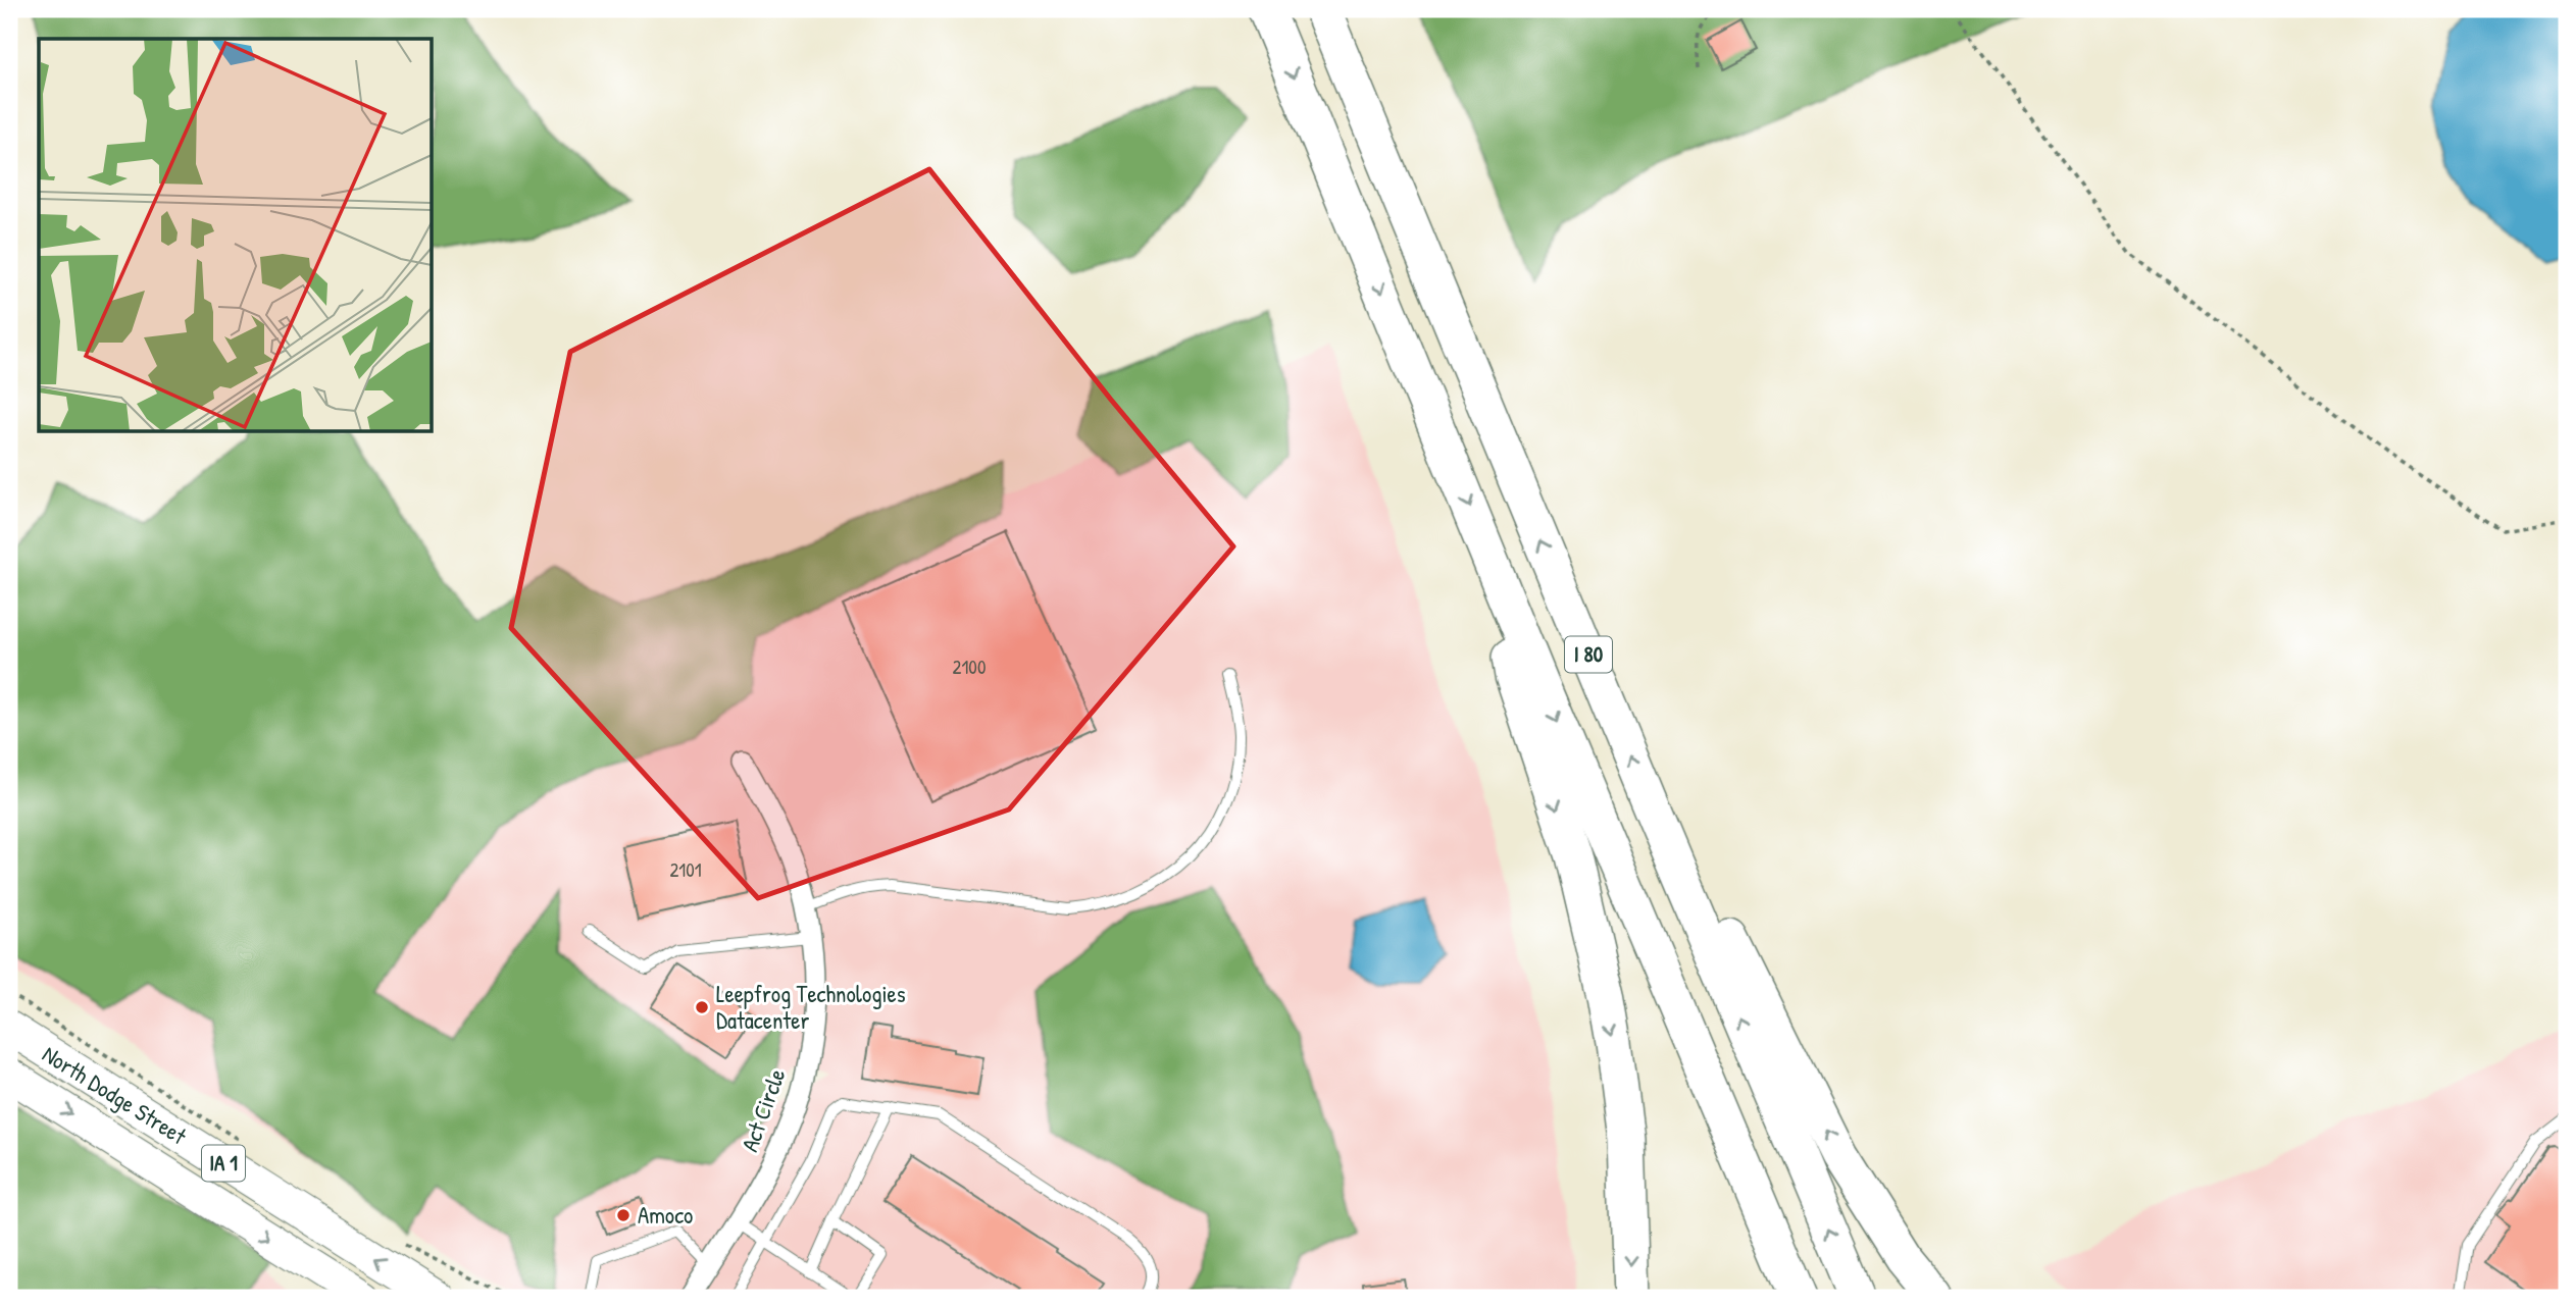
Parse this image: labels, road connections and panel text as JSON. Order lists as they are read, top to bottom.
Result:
{
  "streets": {
    "highway": ["I 80"],
    "main road": ["North Dodge Street", "IA 1"],
    "street": ["Act Circle"]
  },
  "places": ["Leepfrog Technologies Datacenter", "Amoco"],
  "house_numbers": ["2100", "2101"]
}
